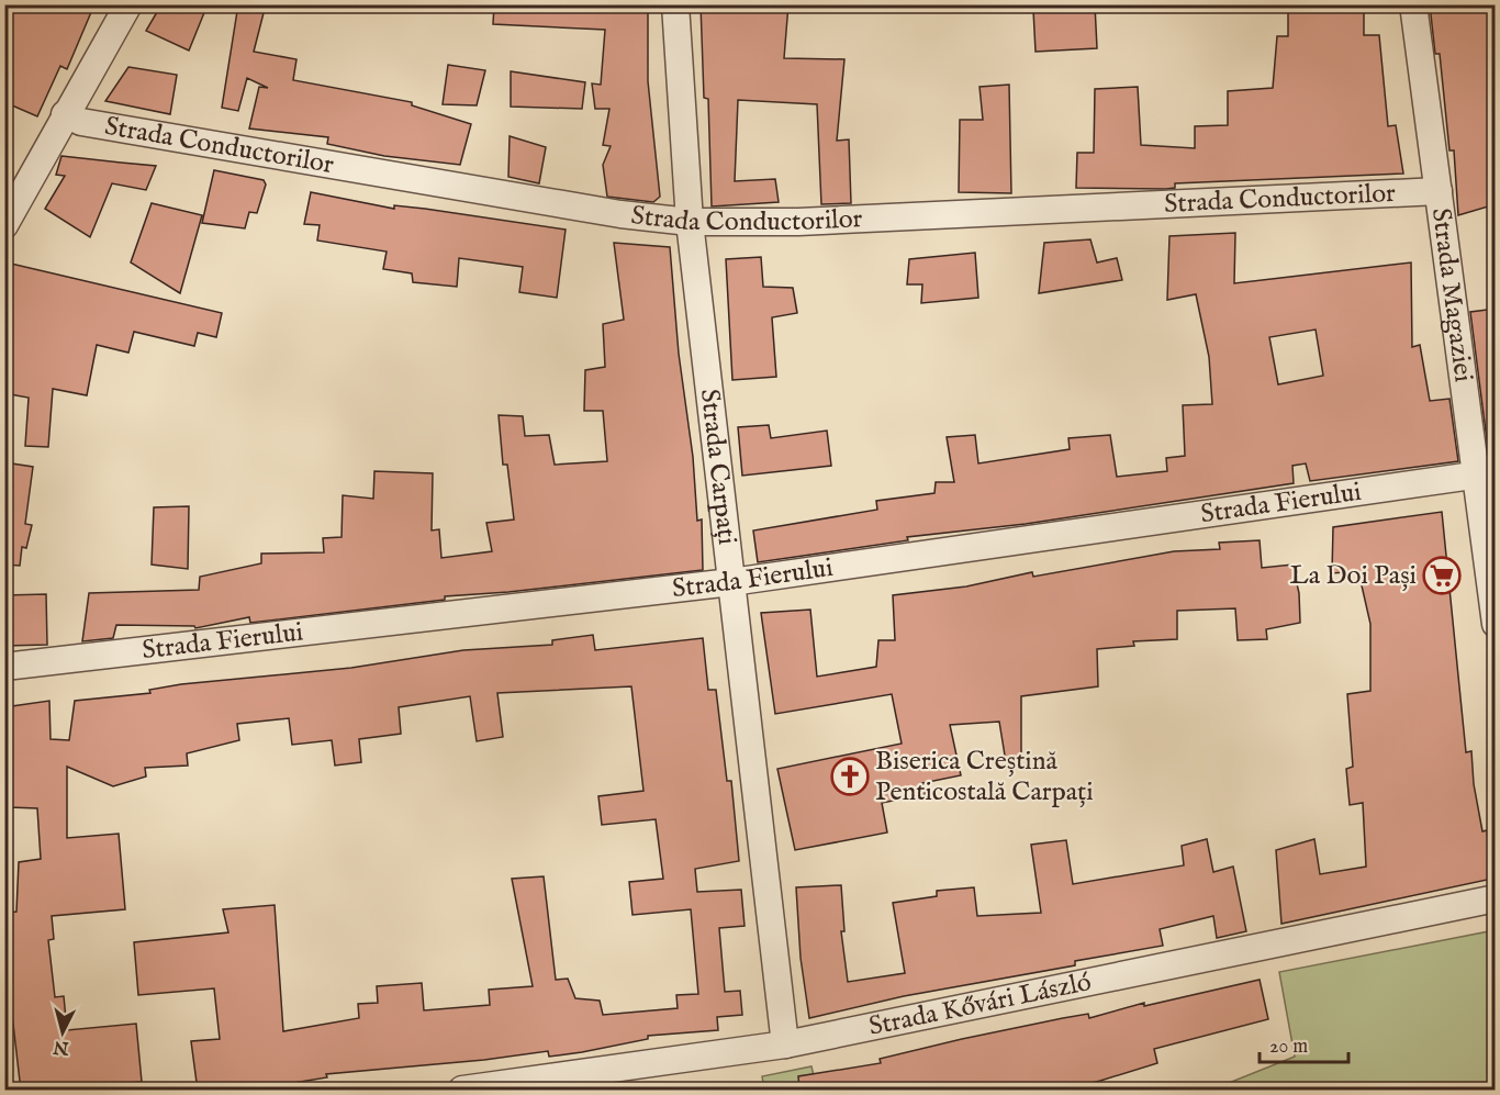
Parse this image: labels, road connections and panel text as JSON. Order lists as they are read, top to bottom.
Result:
{
  "streets": {
    "street": [
      "Strada Conductorilor",
      "Strada Magaziei",
      "Strada Carpați",
      "Strada Fierului",
      "Strada Kővári László"
    ]
  },
  "crossings": [
    ["Strada Conductorilor", "Strada Magaziei"],
    ["Strada Conductorilor", "Strada Carpați"],
    ["Strada Magaziei", "Strada Fierului"],
    ["Strada Carpați", "Strada Fierului"],
    ["Strada Carpați", "Strada Kővári László"]
  ],
  "places": {
    "supermarket": ["La Doi Pași"],
    "church": ["Biserica Creștină Penticostală Carpați"]
  },
  "scale_bar": "20 m",
  "north": "bottom"
}
